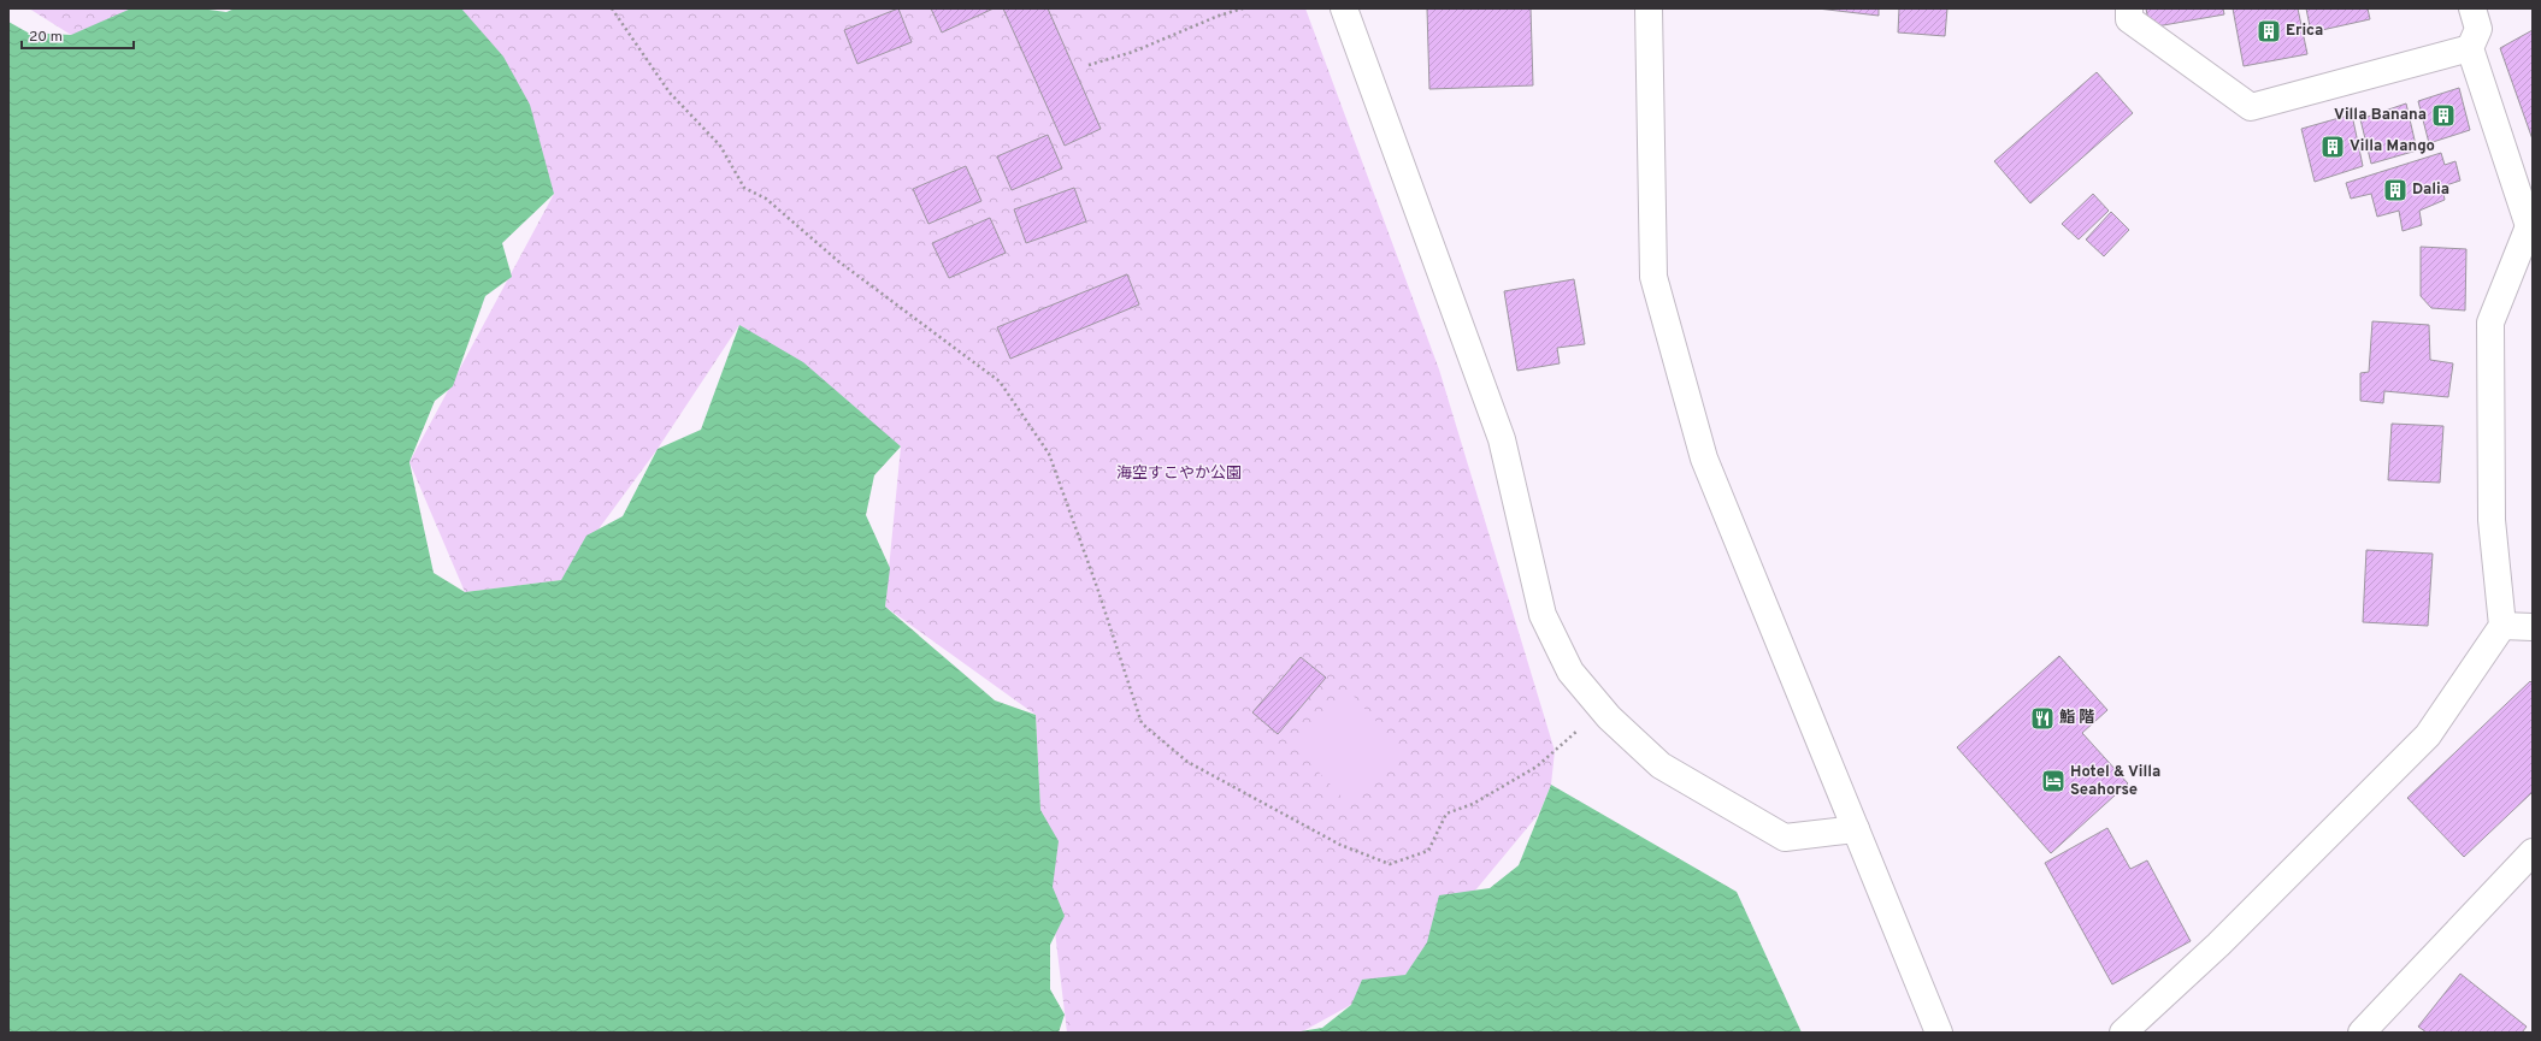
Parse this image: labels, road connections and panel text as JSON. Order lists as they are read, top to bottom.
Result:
{
  "parks": ["海空すこやか公園"],
  "places": {
    "building": [
      "Erica",
      "Villa Banana",
      "Villa Mango",
      "Dalia"
    ],
    "restaurant": ["鮨 階"],
    "hotel": ["Hotel & Villa Seahorse"]
  },
  "scale_bar": "20 m"
}
